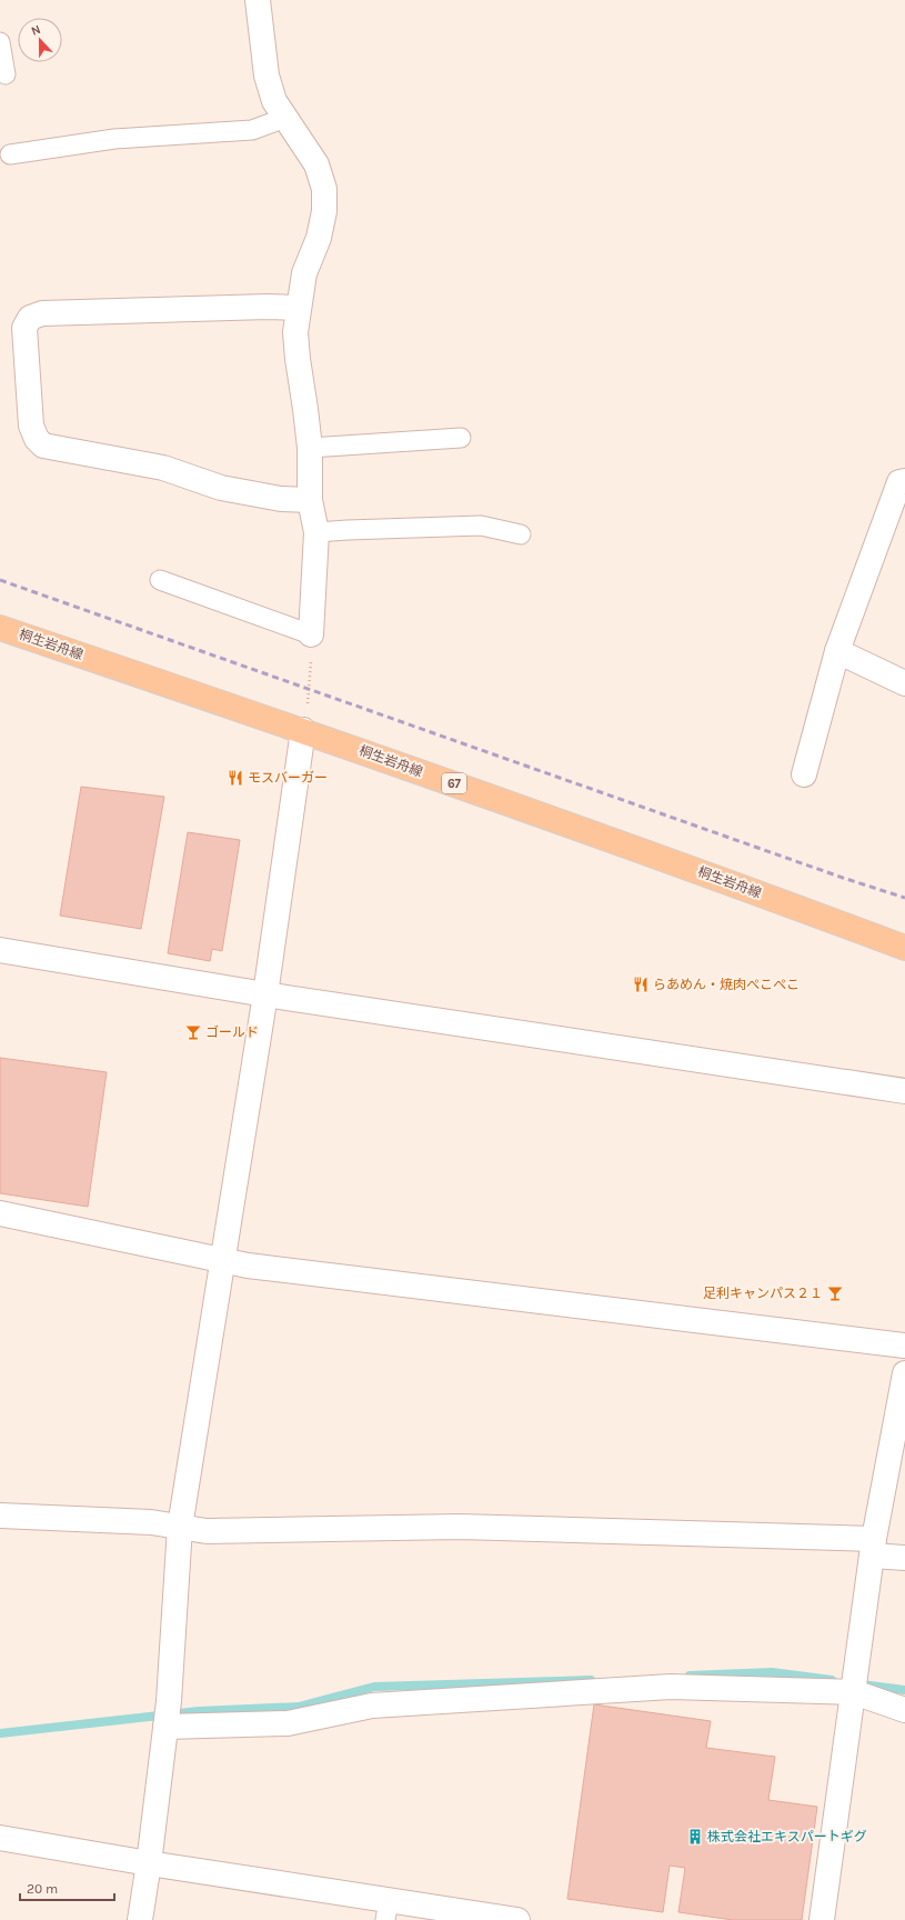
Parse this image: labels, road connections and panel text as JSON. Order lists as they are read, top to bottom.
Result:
{
  "streets": {
    "main road": ["桐生岩舟線", "67"]
  },
  "places": {
    "restaurant": ["モスバーガー", "らあめん・焼肉ぺこぺこ"],
    "bar": ["ゴールド", "足利キャンパス２１"],
    "building": ["株式会社エキスパートギグ"]
  },
  "scale_bar": "20 m",
  "north": "top"
}
